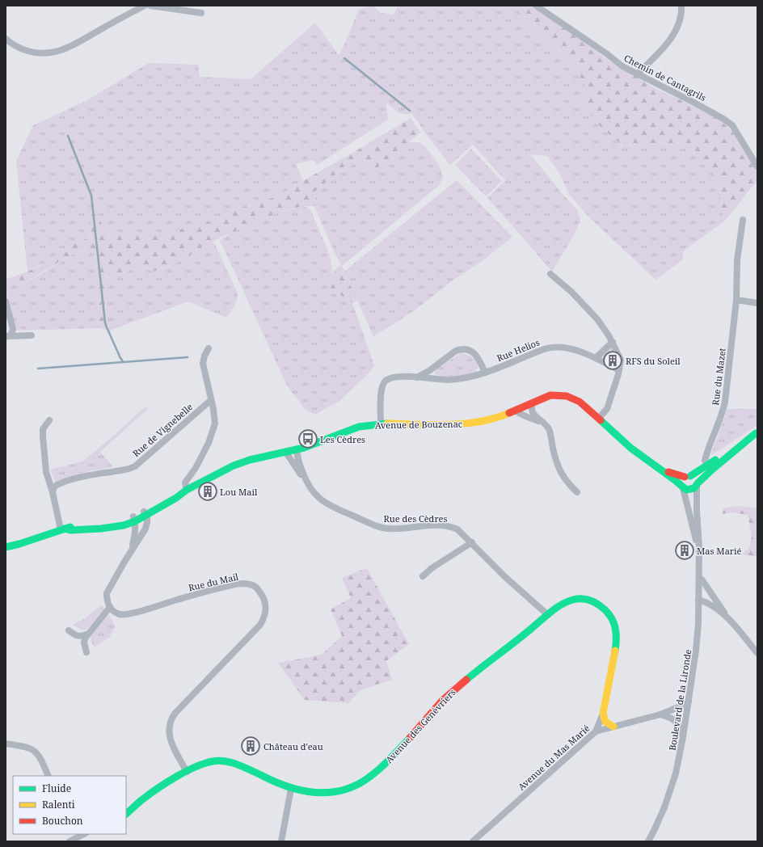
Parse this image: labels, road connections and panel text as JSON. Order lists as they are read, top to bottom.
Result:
{
  "streets": {
    "street": [
      "Chemin de Cantagrils",
      "Rue Helios",
      "Rue du Mazet",
      "Avenue de Bouzenac",
      "Rue de Vignebelle",
      "Rue des Cèdres",
      "Rue du Mail",
      "Boulevard de la Lironde",
      "Avenue des Genèvriers",
      "Avenue du Mas Marié"
    ]
  },
  "crossings": [
    ["Rue Helios", "Avenue de Bouzenac"],
    ["Avenue de Bouzenac", "Rue des Cèdres"],
    ["Avenue de Bouzenac", "Boulevard de la Lironde"],
    ["Rue des Cèdres", "Avenue des Genèvriers"],
    ["Rue du Mail", "Avenue des Genèvriers"],
    ["Boulevard de la Lironde", "Avenue du Mas Marié"],
    ["Avenue des Genèvriers", "Avenue du Mas Marié"]
  ],
  "places": {
    "building": [
      "RFS du Soleil",
      "Lou Mail",
      "Mas Marié",
      "Château d'eau"
    ],
    "bus stop": ["Les Cèdres"]
  },
  "legend": ["Fluide", "Ralenti", "Bouchon"]
}
